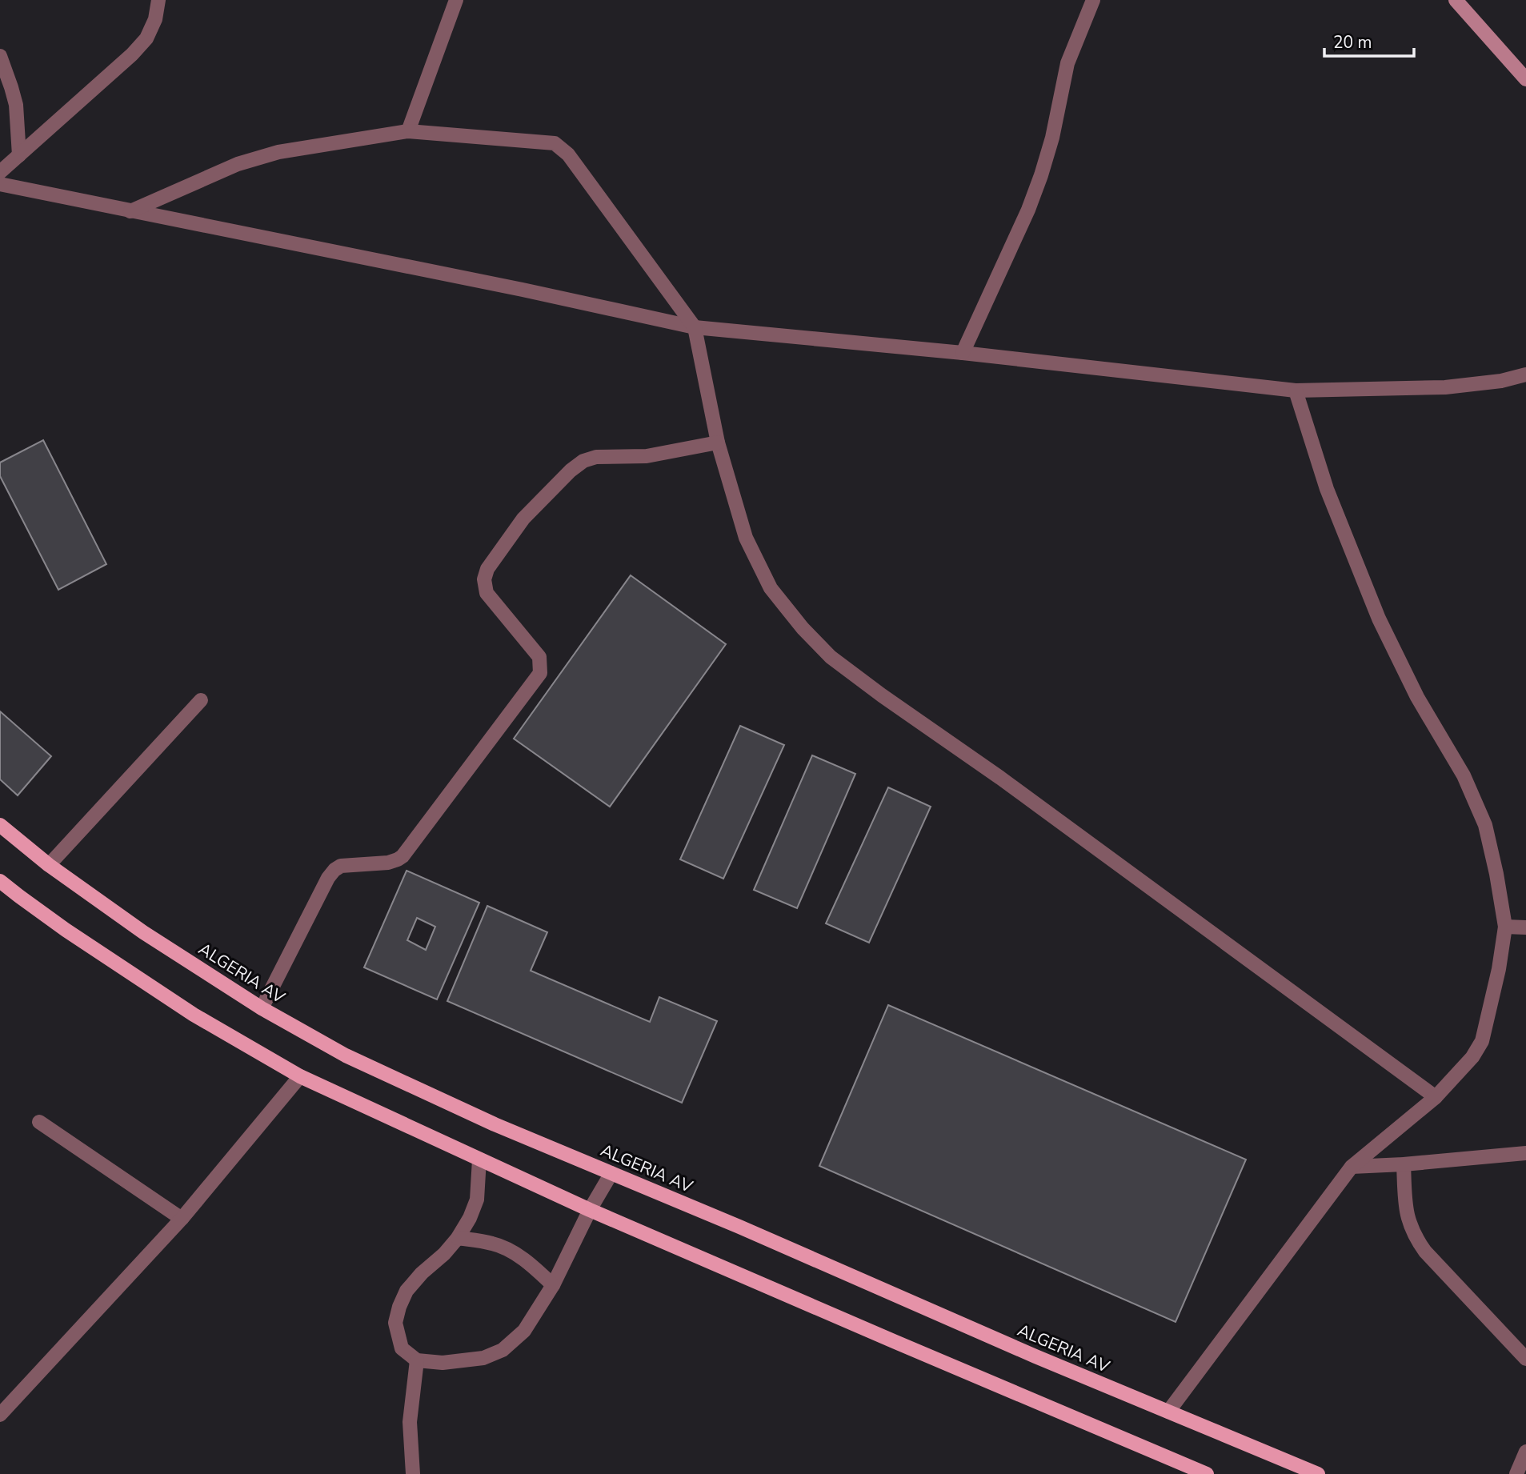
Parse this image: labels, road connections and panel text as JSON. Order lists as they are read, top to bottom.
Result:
{
  "streets": {
    "main road": ["ALGERIA AV"]
  },
  "scale_bar": "20 m"
}
